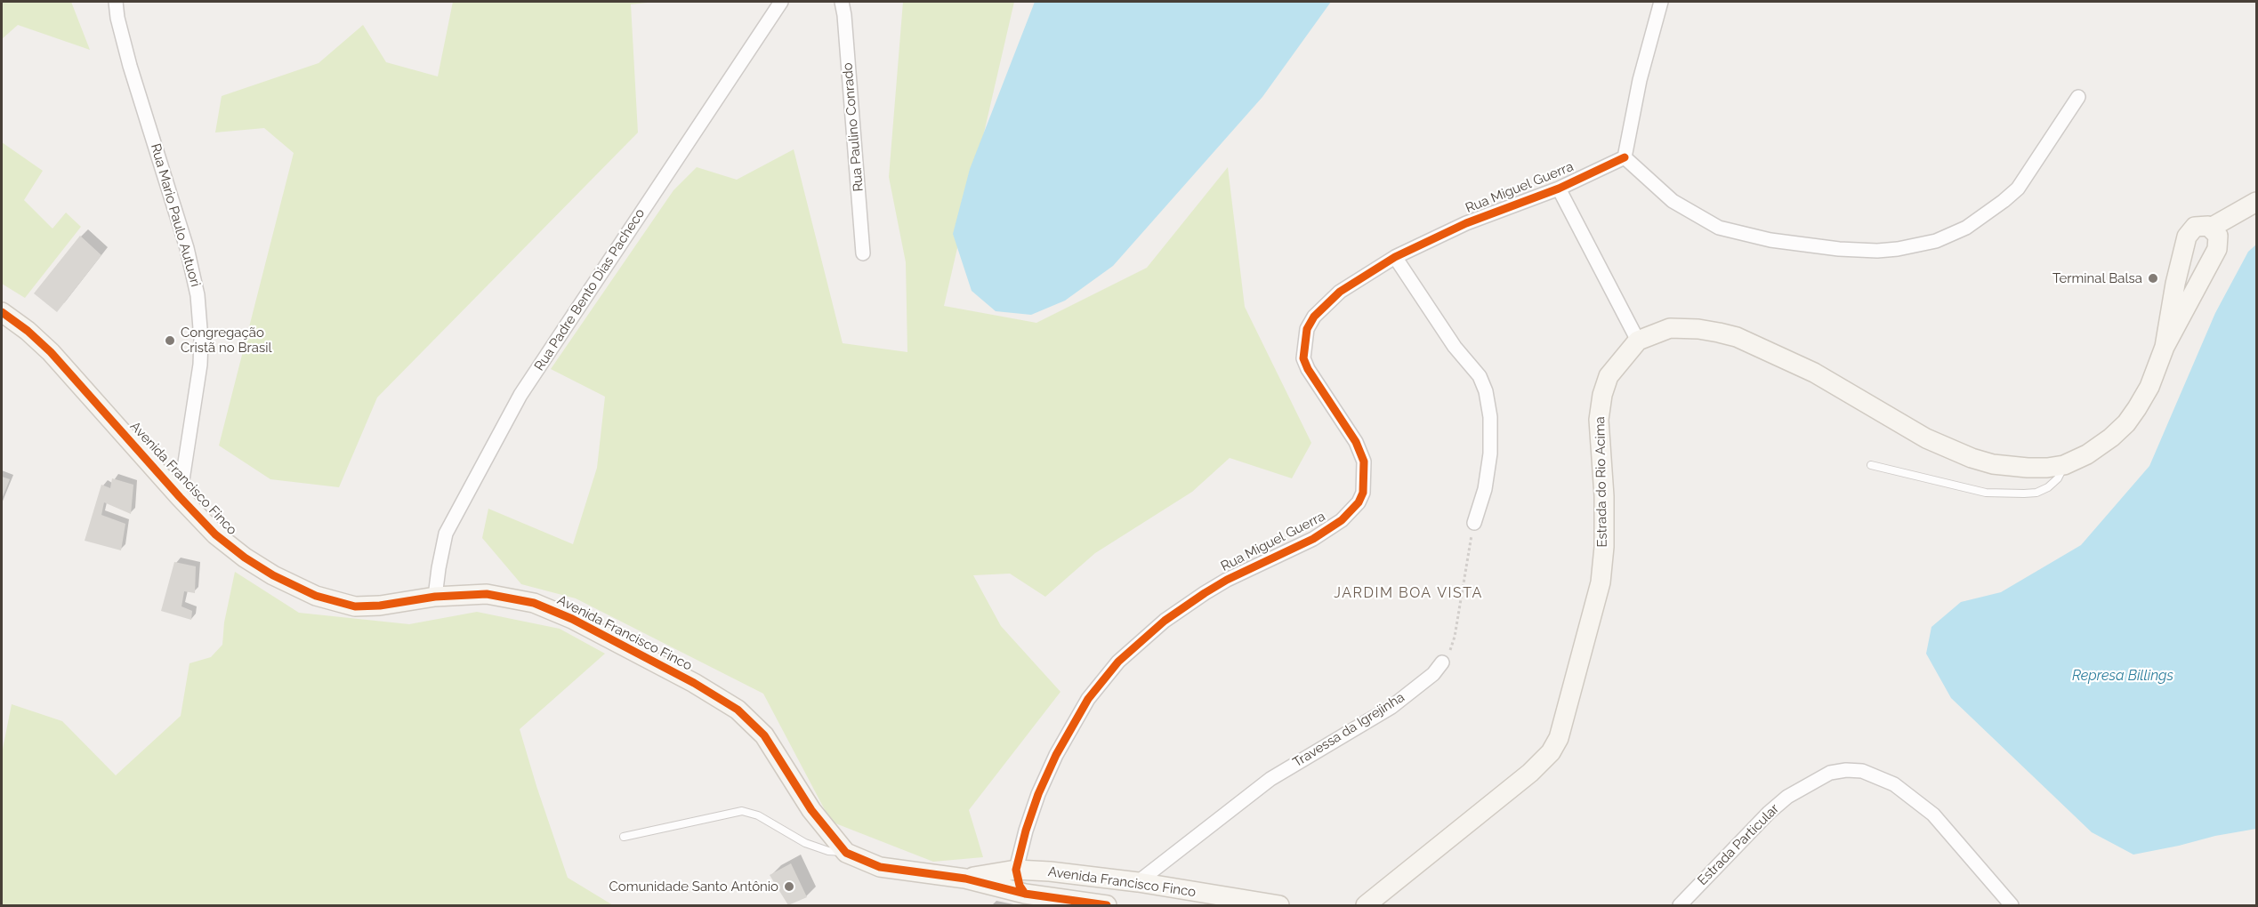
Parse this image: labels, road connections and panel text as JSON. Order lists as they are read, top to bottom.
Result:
{
  "streets": {
    "street": [
      "Rua Paulino Conrado",
      "Rua Miguel Guerra",
      "Rua Mario Paulo Autuori",
      "Rua Padre Bento Dias Pacheco",
      "Avenida Francisco Finco",
      "Estrada do Rio Acima",
      "Travessa da Igrejinha",
      "Estrada Particular"
    ]
  },
  "crossings": [
    ["Rua Miguel Guerra", "Avenida Francisco Finco"],
    ["Rua Mario Paulo Autuori", "Avenida Francisco Finco"],
    ["Rua Padre Bento Dias Pacheco", "Avenida Francisco Finco"],
    ["Avenida Francisco Finco", "Travessa da Igrejinha"]
  ],
  "districts": ["JARDIM BOA VISTA"],
  "water": ["Represa Billings"],
  "places": ["Terminal Balsa", "Congregação Cristã no Brasil", "Comunidade Santo Antônio"]
}
